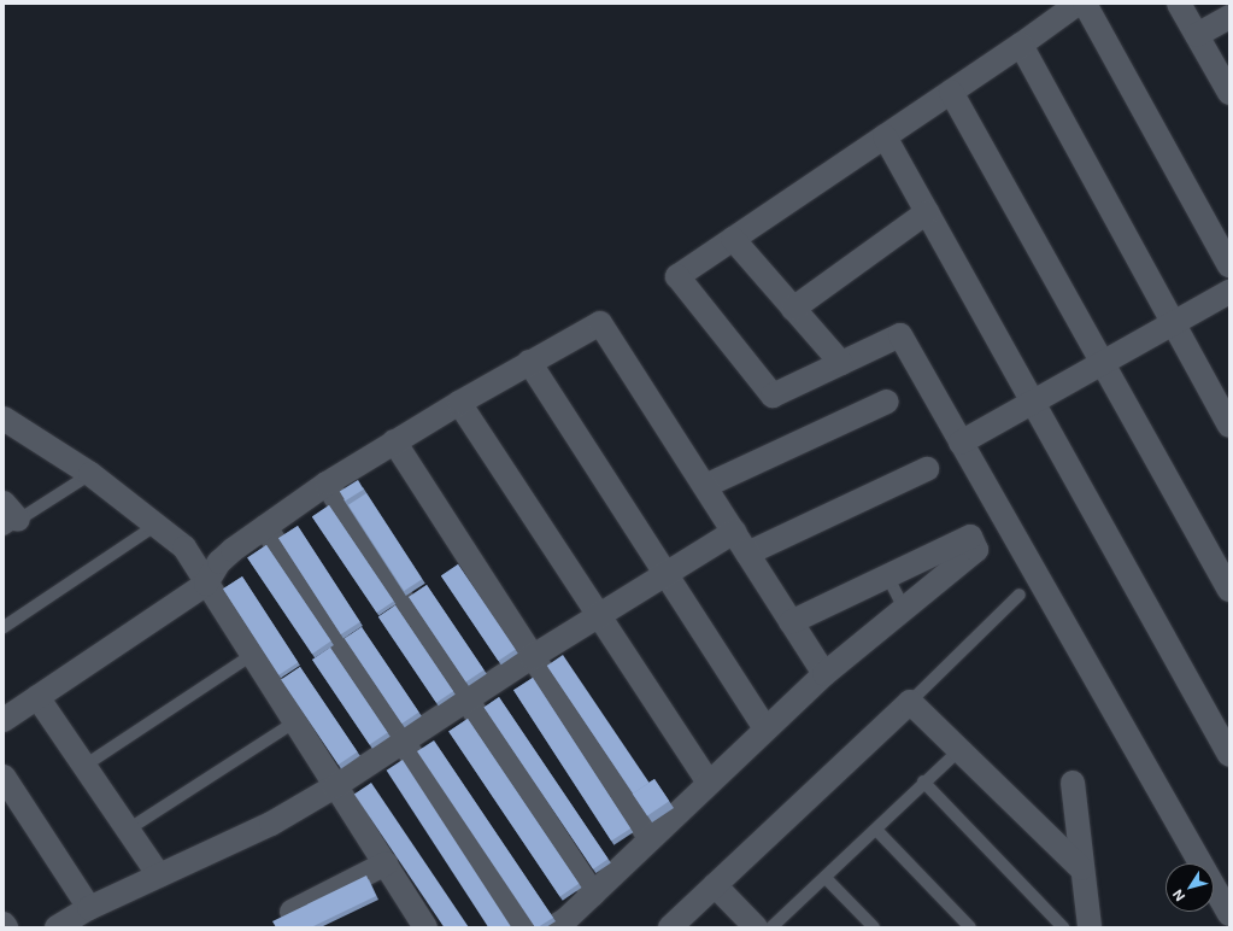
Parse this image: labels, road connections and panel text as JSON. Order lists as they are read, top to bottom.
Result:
{
  "north": "bottom left"
}
